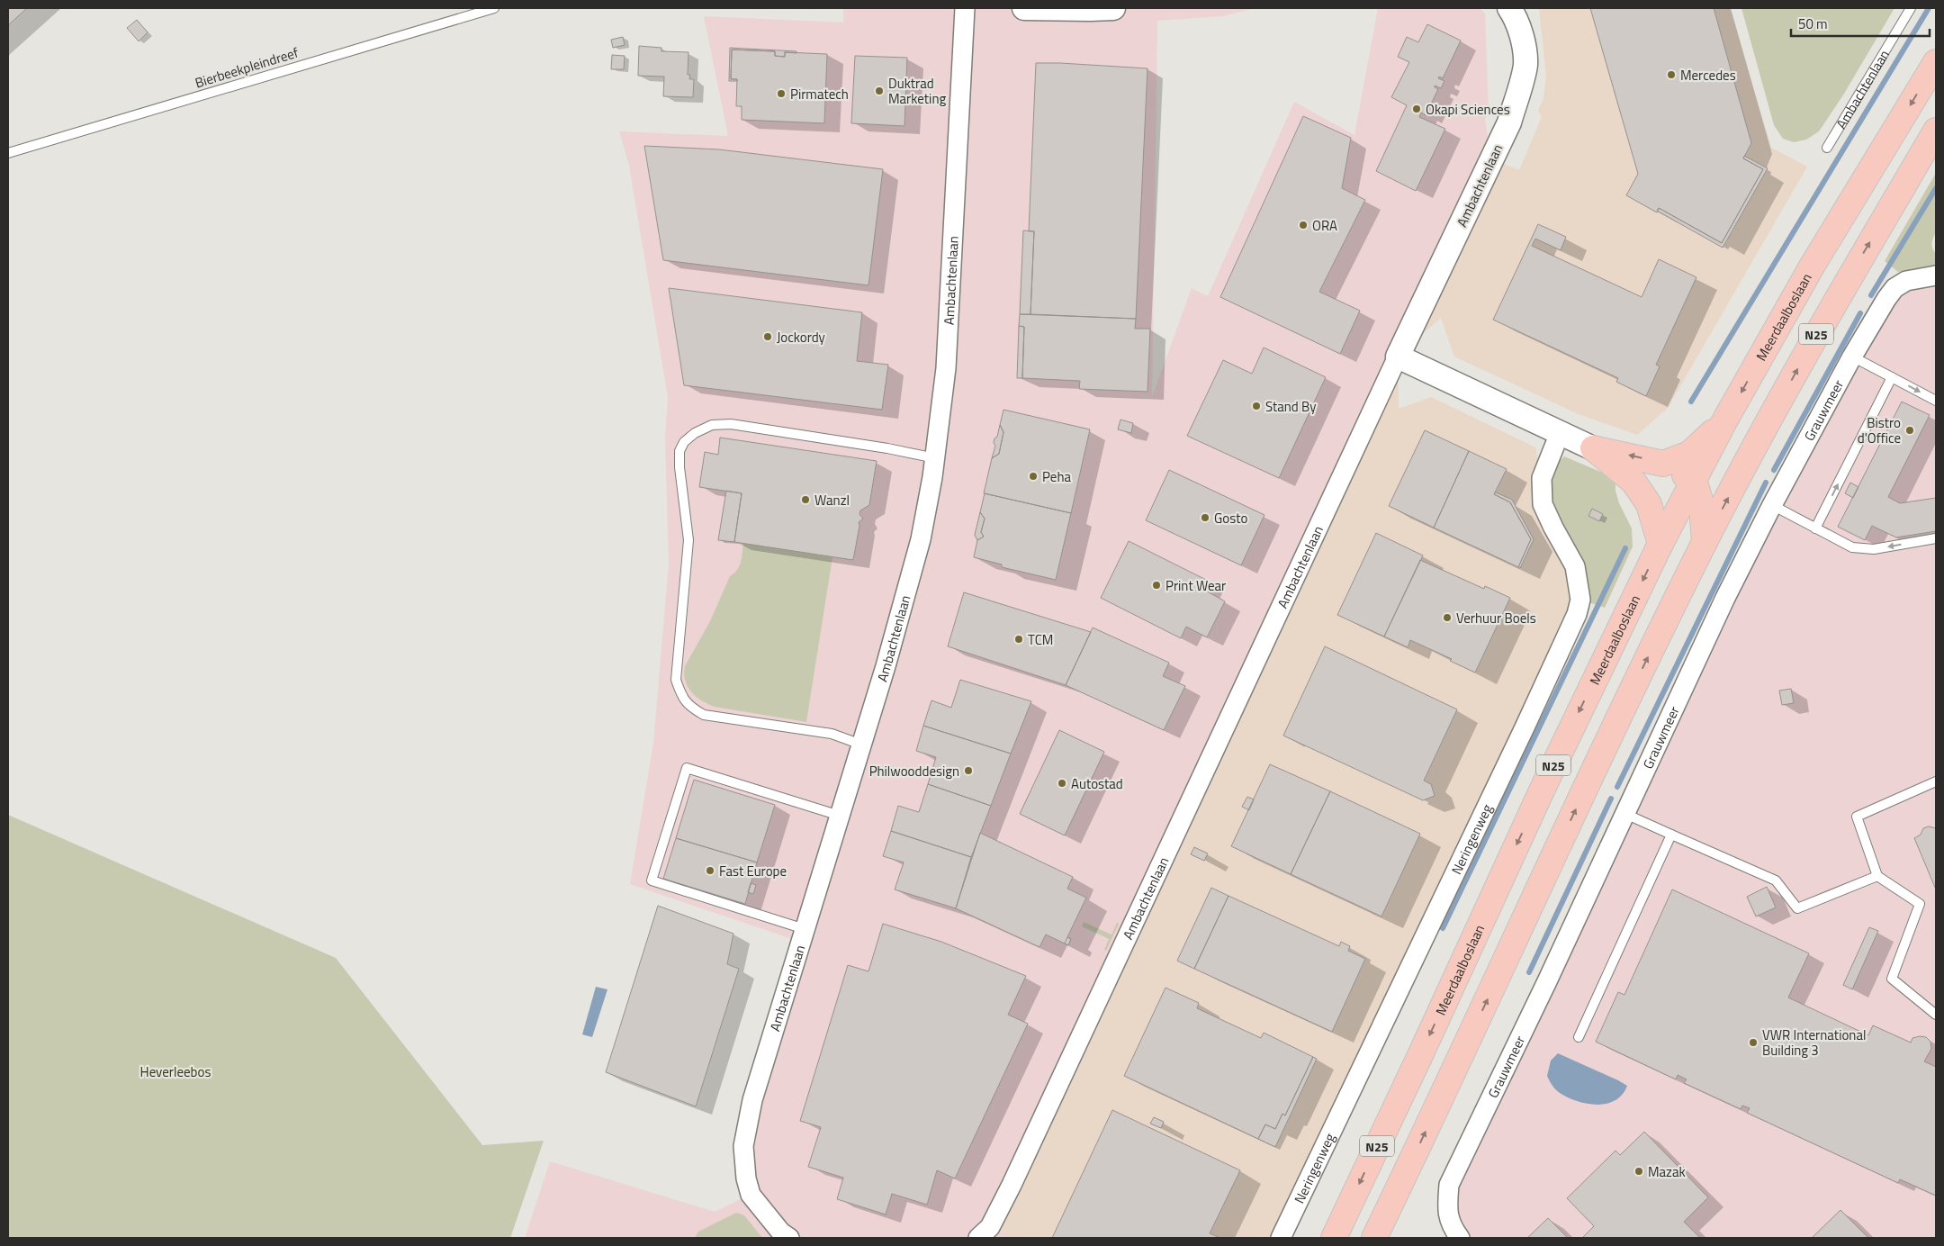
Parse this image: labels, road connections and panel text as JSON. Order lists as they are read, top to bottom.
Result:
{
  "streets": {
    "highway": ["Meerdaalboslaan", "N25"],
    "street": ["Ambachtenlaan", "Grauwmeer", "Neringenweg"],
    "lane": ["Bierbeekpleindreef"]
  },
  "parks": ["Heverleebos"],
  "places": [
    "Mercedes",
    "Duktrad Marketing",
    "Pirmatech",
    "Okapi Sciences",
    "ORA",
    "Jockordy",
    "Stand By",
    "Bistro d'Office",
    "Peha",
    "Wanzl",
    "Gosto",
    "Print Wear",
    "Verhuur Boels",
    "TCM",
    "Philwooddesign",
    "Autostad",
    "Fast Europe",
    "VWR International Building 3",
    "Mazak"
  ],
  "scale_bar": "50 m"
}
